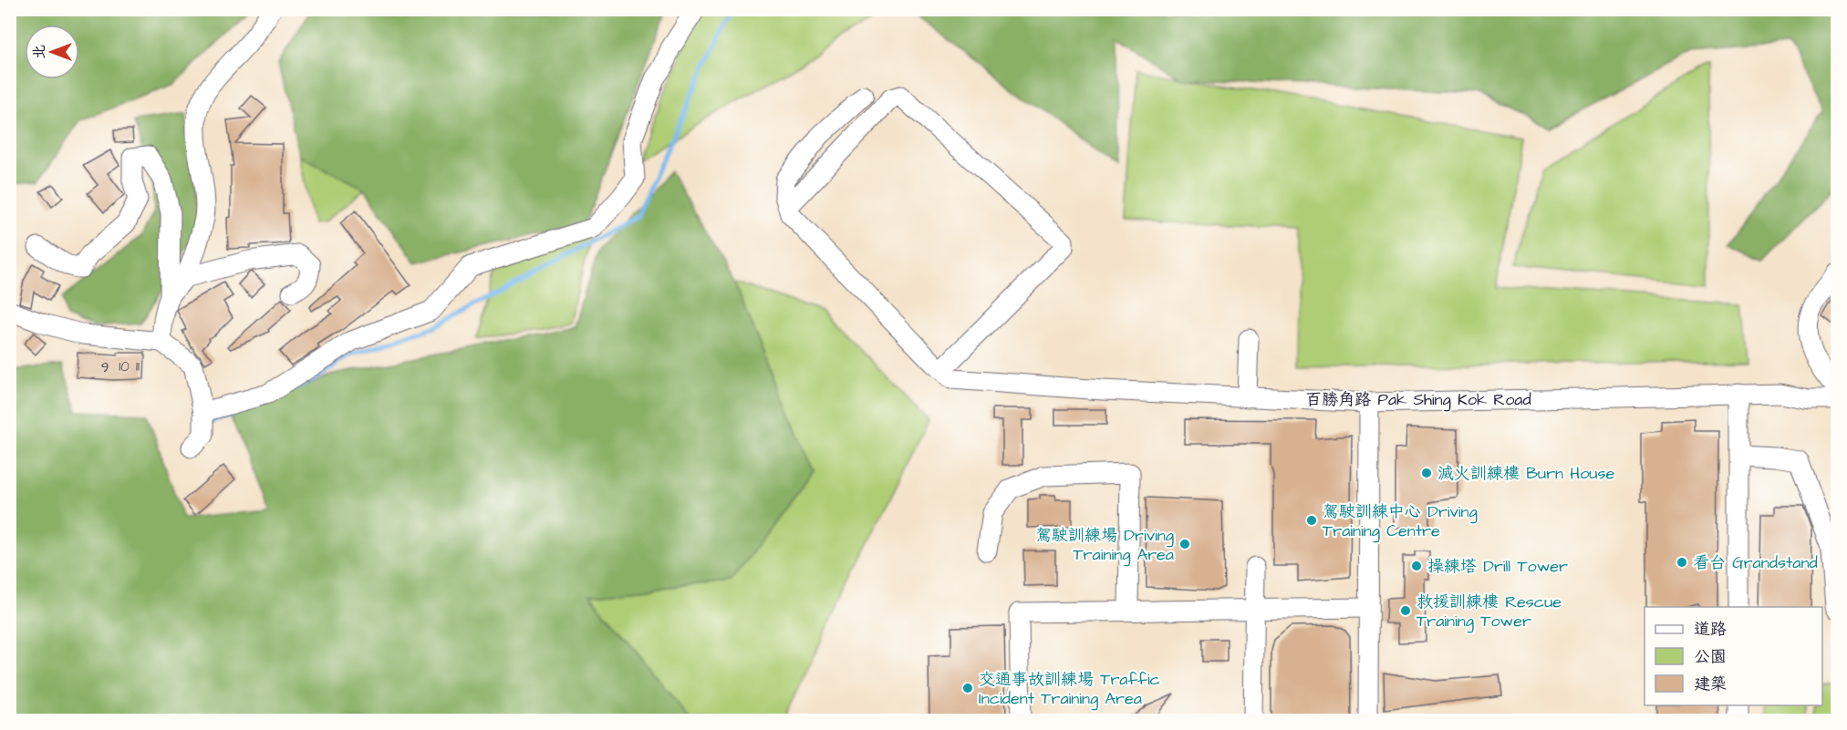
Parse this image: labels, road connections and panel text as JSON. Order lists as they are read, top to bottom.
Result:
{
  "streets": {
    "street": ["百勝角路 Pak Shing Kok Road"]
  },
  "places": [
    "滅火訓練樓 Burn House",
    "駕駛訓練中心 Driving Training Centre",
    "駕駛訓練場 Driving Training Area",
    "看台 Grandstand",
    "操練塔 Drill Tower",
    "救援訓練樓 Rescue Training Tower",
    "交通事故訓練場 Traffic Incident Training Area"
  ],
  "house_numbers": ["10", "11", "9"],
  "legend": ["道路", "公園", "建築"],
  "north": "left"
}
